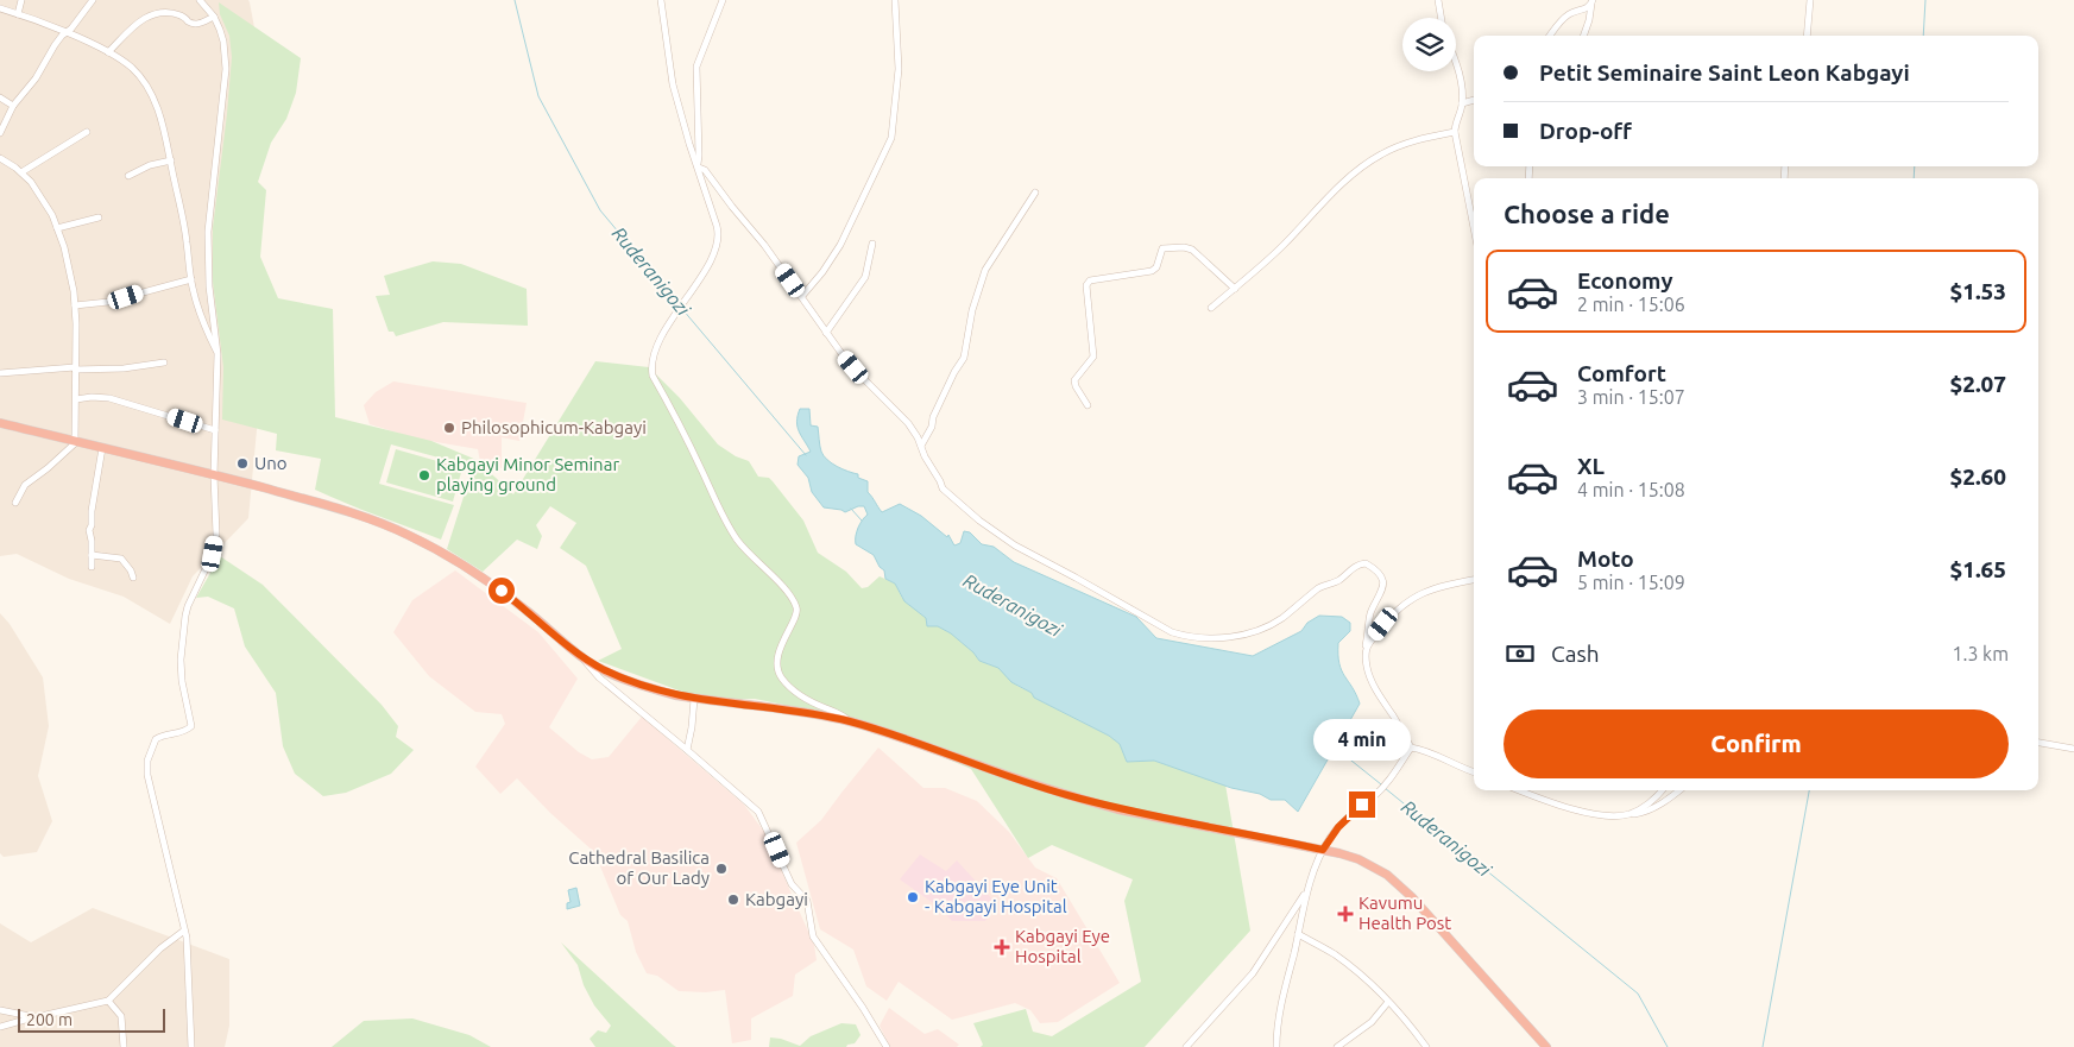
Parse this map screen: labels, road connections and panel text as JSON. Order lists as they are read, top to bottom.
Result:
{
  "water": ["Ruderanigozi"],
  "places": {
    "other": [
      "Philosophicum-Kabgayi",
      "Uno",
      "Kabgayi Minor Seminar playing ground",
      "Cathedral Basilica of Our Lady",
      "Kabgayi Eye Unit - Kabgayi Hospital",
      "Kabgayi"
    ],
    "health": ["Kavumu Health Post", "Kabgayi Eye Hospital"]
  },
  "scale_bar": "200 m",
  "page": {
    "banner": ["Petit Seminaire Saint Leon Kabgayi", "Drop-off"],
    "heading": "Choose a ride",
    "list": [
      {
        "name": "Economy",
        "note": "2 min · 15:06",
        "value": "$1.53"
      },
      {
        "name": "Comfort",
        "note": "3 min · 15:07",
        "value": "$2.07"
      },
      {
        "name": "XL",
        "note": "4 min · 15:08",
        "value": "$2.60"
      },
      {
        "name": "Moto",
        "note": "5 min · 15:09",
        "value": "$1.65"
      }
    ],
    "pay": ["Cash", "1.3 km"],
    "buttons": "Confirm",
    "bubble": "4 min",
    "scale": "200 m"
  }
}
